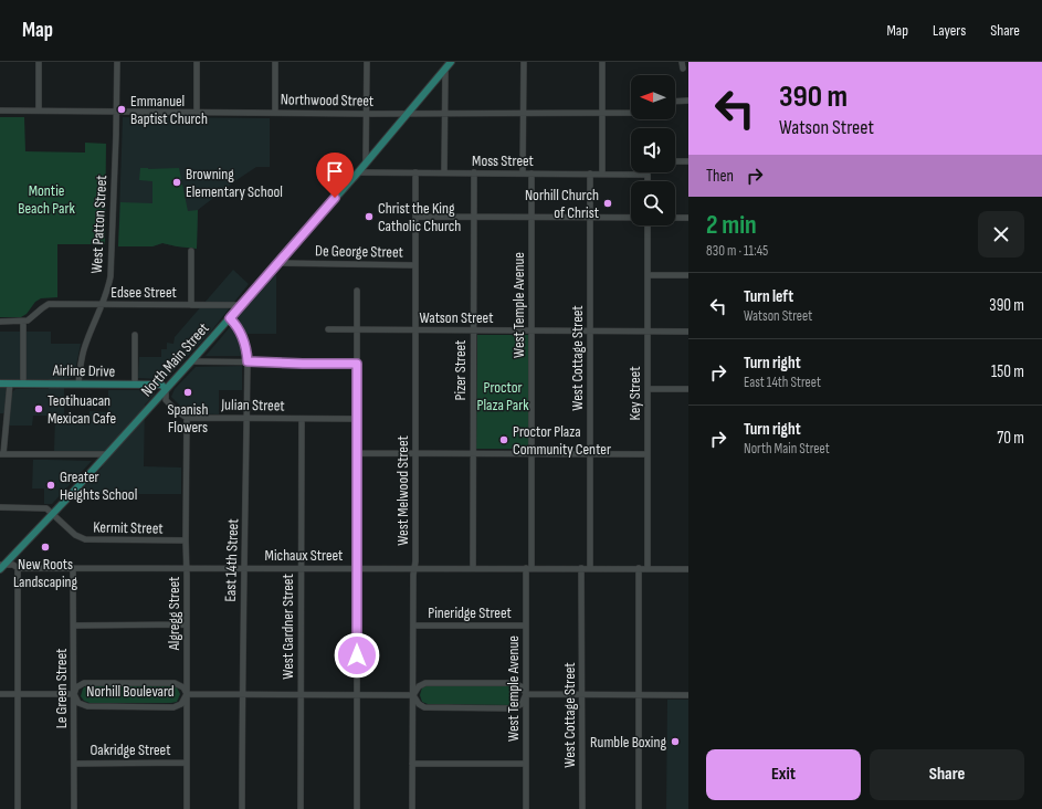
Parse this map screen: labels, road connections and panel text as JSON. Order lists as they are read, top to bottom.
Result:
{
  "streets": {
    "main road": ["North Main Street", "Airline Drive"],
    "street": [
      "Northwood Street",
      "Moss Street",
      "West Patton Street",
      "De George Street",
      "Edsee Street",
      "West Temple Avenue",
      "Watson Street",
      "West Cottage Street",
      "Pizer Street",
      "Key Street",
      "Julian Street",
      "West Melwood Street",
      "Kermit Street",
      "Michaux Street",
      "East 14th Street",
      "Pineridge Street",
      "Algregg Street",
      "West Gardner Street",
      "Le Green Street",
      "Norhill Boulevard",
      "Oakridge Street"
    ]
  },
  "crossings": [
    ["Northwood Street", "West Patton Street"],
    ["Northwood Street", "North Main Street"],
    ["Moss Street", "West Temple Avenue"],
    ["Moss Street", "West Cottage Street"],
    ["Moss Street", "North Main Street"],
    ["Moss Street", "Pizer Street"],
    ["Moss Street", "West Melwood Street"],
    ["West Patton Street", "Edsee Street"],
    ["West Patton Street", "Airline Drive"],
    ["De George Street", "North Main Street"],
    ["De George Street", "West Melwood Street"],
    ["Edsee Street", "North Main Street"],
    ["West Temple Avenue", "Watson Street"],
    ["West Temple Avenue", "Michaux Street"],
    ["West Temple Avenue", "Pineridge Street"],
    ["Watson Street", "West Cottage Street"],
    ["Watson Street", "Pizer Street"],
    ["Watson Street", "Key Street"],
    ["Watson Street", "West Melwood Street"],
    ["West Cottage Street", "Michaux Street"],
    ["North Main Street", "Airline Drive"],
    ["North Main Street", "Kermit Street"],
    ["North Main Street", "Michaux Street"],
    ["North Main Street", "East 14th Street"],
    ["Pizer Street", "Michaux Street"],
    ["Key Street", "Michaux Street"],
    ["Julian Street", "East 14th Street"],
    ["Julian Street", "Algregg Street"],
    ["Julian Street", "West Gardner Street"],
    ["West Melwood Street", "Michaux Street"],
    ["West Melwood Street", "Pineridge Street"],
    ["West Melwood Street", "Norhill Boulevard"],
    ["Kermit Street", "Algregg Street"],
    ["Michaux Street", "East 14th Street"],
    ["Michaux Street", "Algregg Street"],
    ["Michaux Street", "West Gardner Street"],
    ["Michaux Street", "Le Green Street"],
    ["East 14th Street", "Norhill Boulevard"],
    ["Algregg Street", "Norhill Boulevard"],
    ["Algregg Street", "Oakridge Street"],
    ["West Gardner Street", "Norhill Boulevard"],
    ["Le Green Street", "Norhill Boulevard"],
    ["Le Green Street", "Oakridge Street"]
  ],
  "parks": ["Montie Beach Park", "Proctor Plaza Park"],
  "places": [
    "Emmanuel Baptist Church",
    "Browning Elementary School",
    "Norhill Church of Christ",
    "Christ the King Catholic Church",
    "Spanish Flowers",
    "Teotihuacan Mexican Cafe",
    "Proctor Plaza Community Center",
    "Greater Heights School",
    "New Roots Landscaping",
    "Rumble Boxing"
  ],
  "north": "left",
  "page": {
    "header": "Map",
    "nav": ["Map", "Layers", "Share"],
    "turn": ["390 m", "Watson Street"],
    "then": "Then",
    "heading": ["2 min", "830 m · 11:45"],
    "list": [
      {
        "name": "Turn left",
        "note": "Watson Street",
        "value": "390 m"
      },
      {
        "name": "Turn right",
        "note": "East 14th Street",
        "value": "150 m"
      },
      {
        "name": "Turn right",
        "note": "North Main Street",
        "value": "70 m"
      }
    ],
    "buttons": ["Exit", "Share"]
  }
}
